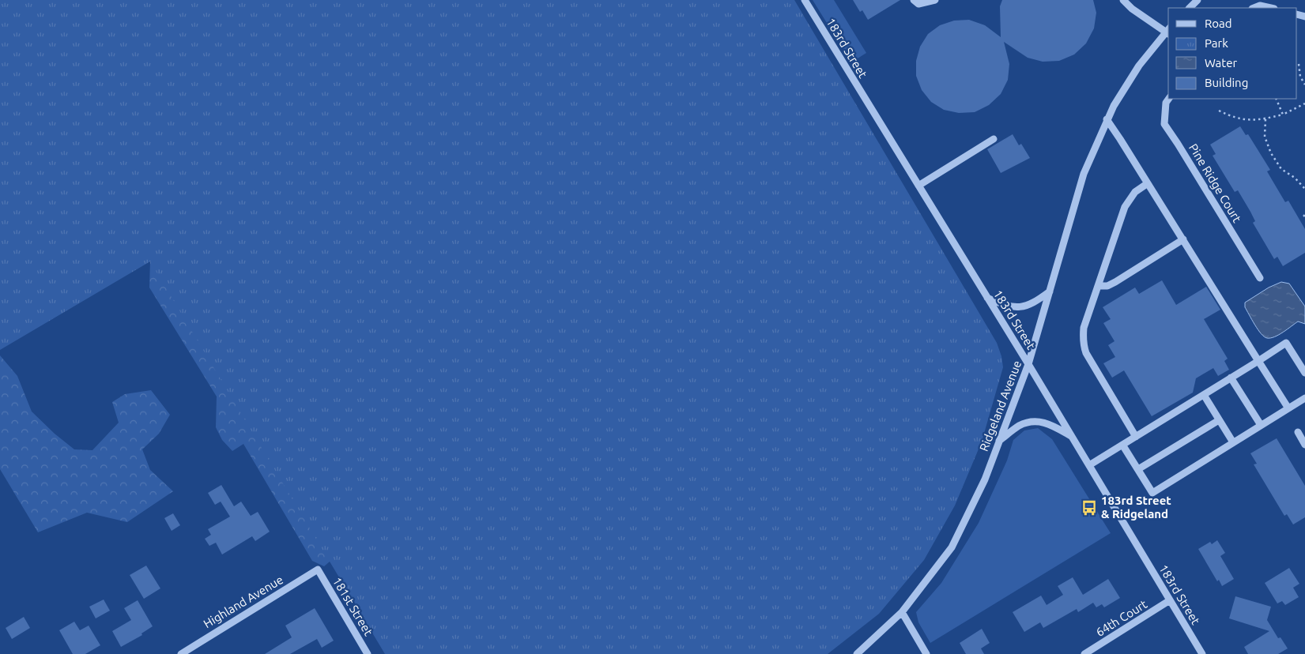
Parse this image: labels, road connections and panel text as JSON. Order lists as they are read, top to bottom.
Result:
{
  "streets": {
    "street": [
      "183rd Street",
      "Pine Ridge Court",
      "Ridgeland Avenue",
      "Highland Avenue",
      "181st Street",
      "64th Court"
    ]
  },
  "crossings": [
    ["183rd Street", "Ridgeland Avenue"],
    ["183rd Street", "64th Court"],
    ["Highland Avenue", "181st Street"]
  ],
  "places": {
    "bus stop": ["183rd Street & Ridgeland"]
  },
  "legend": [
    "Road",
    "Park",
    "Water",
    "Building"
  ]
}
